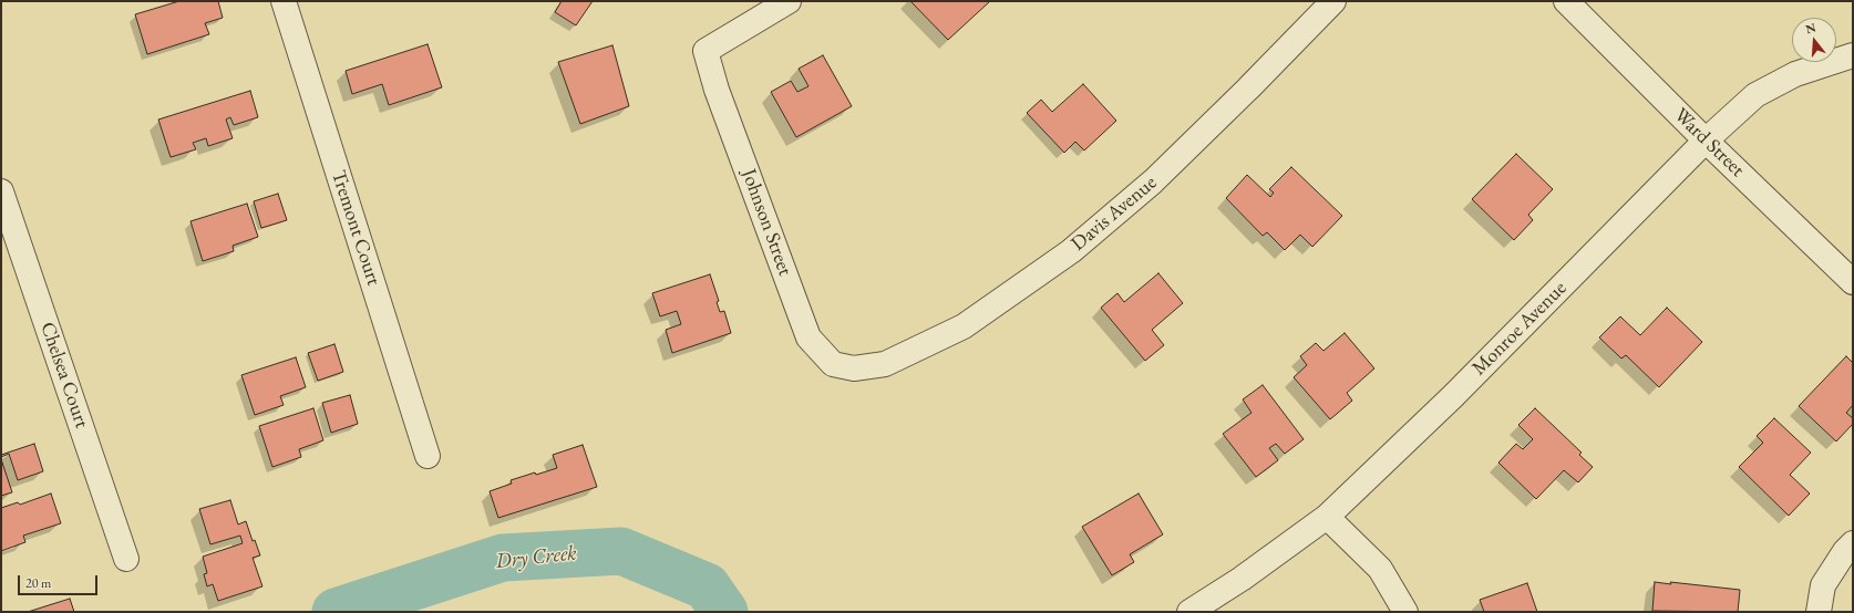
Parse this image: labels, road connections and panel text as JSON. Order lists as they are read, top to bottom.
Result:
{
  "streets": {
    "street": [
      "Ward Street",
      "Davis Avenue",
      "Johnson Street",
      "Tremont Court",
      "Monroe Avenue",
      "Chelsea Court"
    ]
  },
  "crossings": [
    ["Ward Street", "Monroe Avenue"],
    ["Davis Avenue", "Johnson Street"]
  ],
  "water": ["Dry Creek"],
  "scale_bar": "20 m",
  "north": "top"
}
